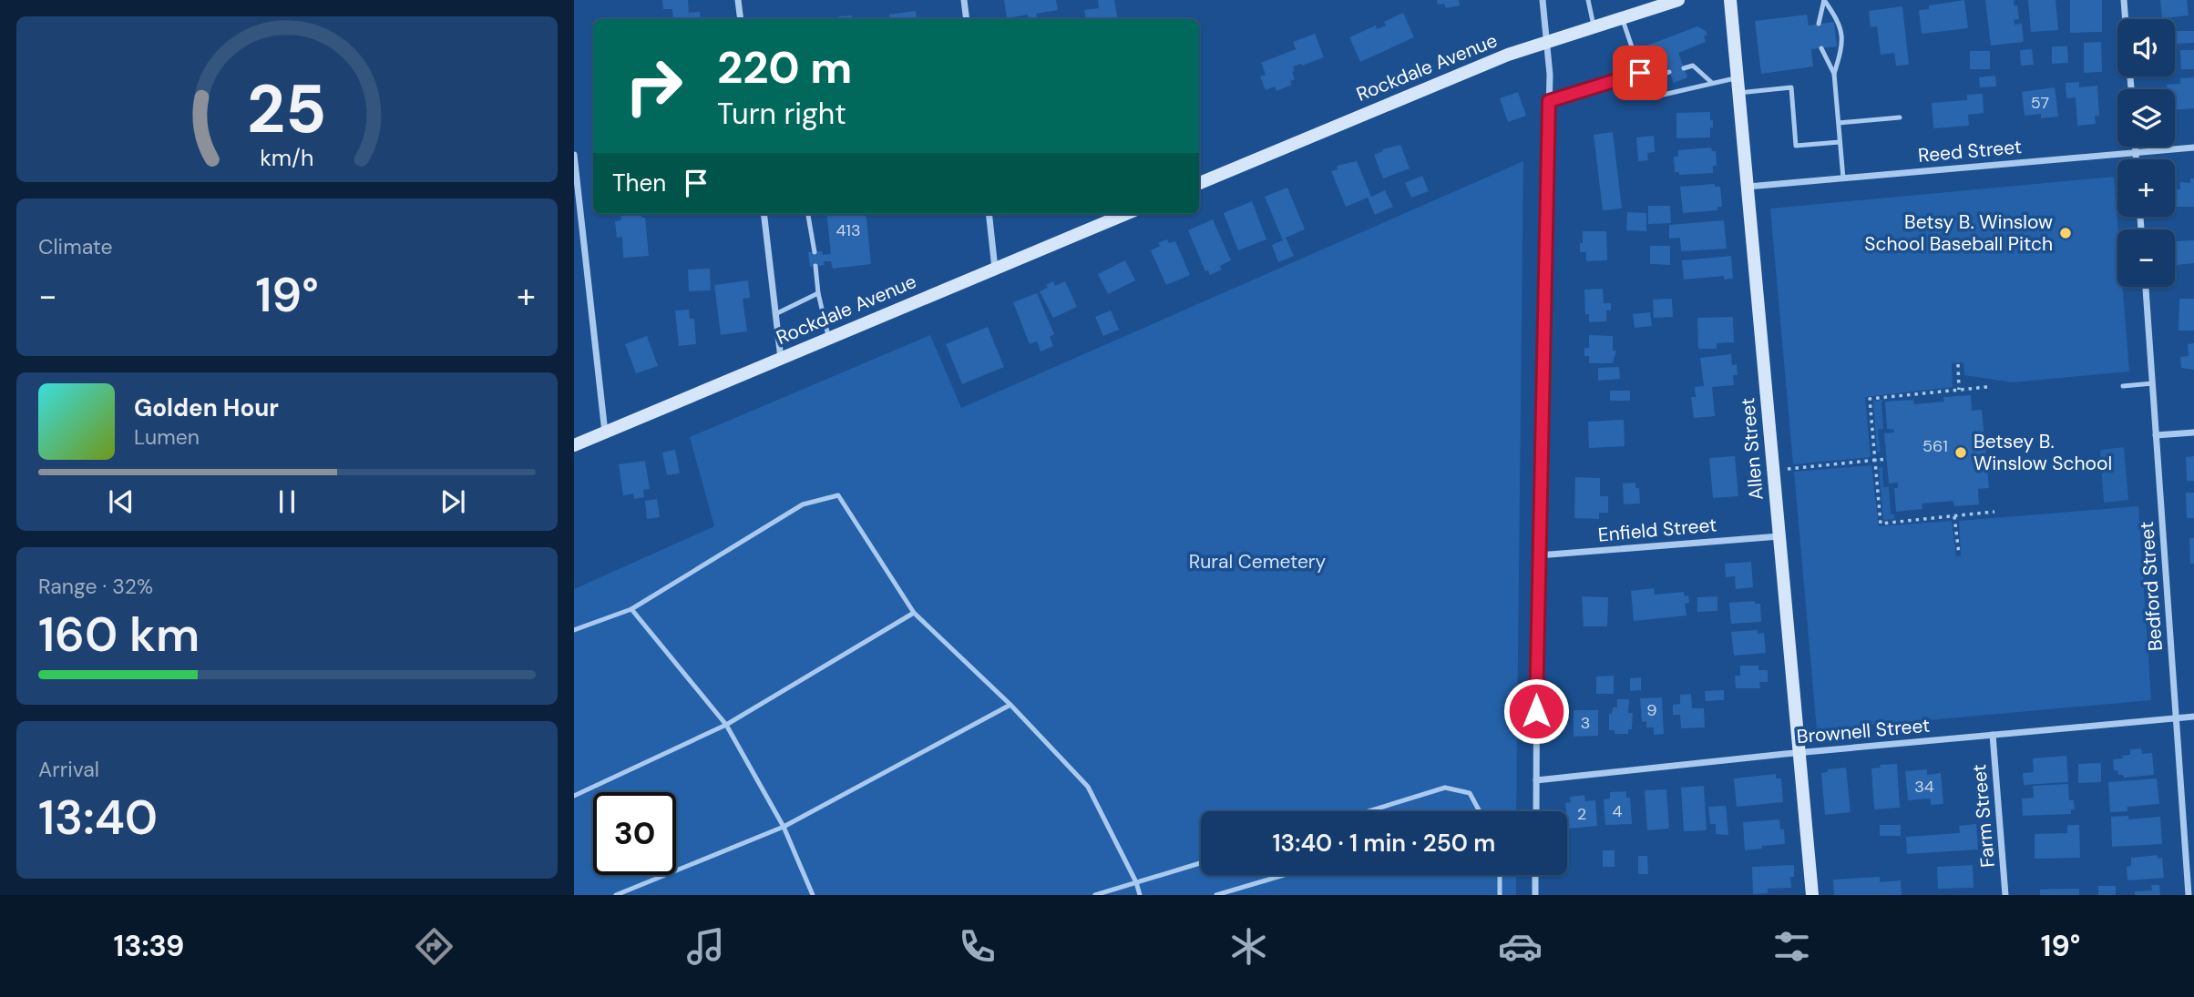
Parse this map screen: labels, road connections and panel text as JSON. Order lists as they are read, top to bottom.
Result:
{
  "streets": {
    "main road": ["Rockdale Avenue", "Allen Street"],
    "street": [
      "Reed Street",
      "Enfield Street",
      "Bedford Street",
      "Brownell Street",
      "Farm Street"
    ]
  },
  "crossings": [
    ["Reed Street", "Allen Street"],
    ["Allen Street", "Enfield Street"],
    ["Allen Street", "Brownell Street"],
    ["Bedford Street", "Brownell Street"],
    ["Brownell Street", "Farm Street"]
  ],
  "parks": ["Rural Cemetery"],
  "places": ["Betsy B. Winslow School Baseball Pitch", "Betsey B. Winslow School"],
  "house_numbers": [
    "57",
    "413",
    "561",
    "9",
    "3",
    "34",
    "4",
    "2"
  ],
  "page": {
    "map_buttons": ["+", "−"],
    "turn": ["220 m", "Turn right"],
    "then": "Then",
    "tile": [
      "Climate",
      ["Range · 32%", "160 km"],
      ["Arrival", "13:40"]
    ],
    "heat": ["−", "19°", "+"],
    "song": ["Golden Hour", "Lumen"],
    "limit": "30",
    "trip": "13:40 · 1 min · 250 m",
    "tabs": ["13:39", "19°"],
    "gauge": ["25", "km/h"]
  }
}
